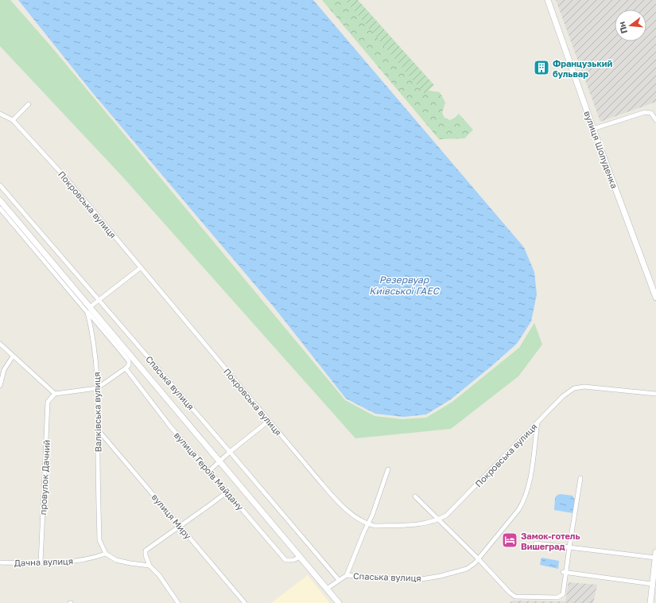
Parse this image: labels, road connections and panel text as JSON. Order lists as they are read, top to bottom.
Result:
{
  "streets": {
    "street": [
      "вулиця Шолуденка",
      "Покровська вулиця",
      "Спаська вулиця",
      "Валківська вулиця",
      "вулиця Героїв Майдану",
      "провулок Дачний",
      "вулиця Миру",
      "Дачна вулиця"
    ]
  },
  "crossings": [
    ["Покровська вулиця", "Спаська вулиця"],
    ["Спаська вулиця", "Валківська вулиця"],
    ["Спаська вулиця", "вулиця Героїв Майдану"],
    ["Валківська вулиця", "вулиця Миру"],
    ["Валківська вулиця", "Дачна вулиця"],
    ["провулок Дачний", "Дачна вулиця"]
  ],
  "water": ["Резервуар Київської ГАЕС"],
  "places": {
    "building": ["Французький бульвар"],
    "hotel": ["Замок-готель Вишеград"]
  },
  "north": "left"
}
